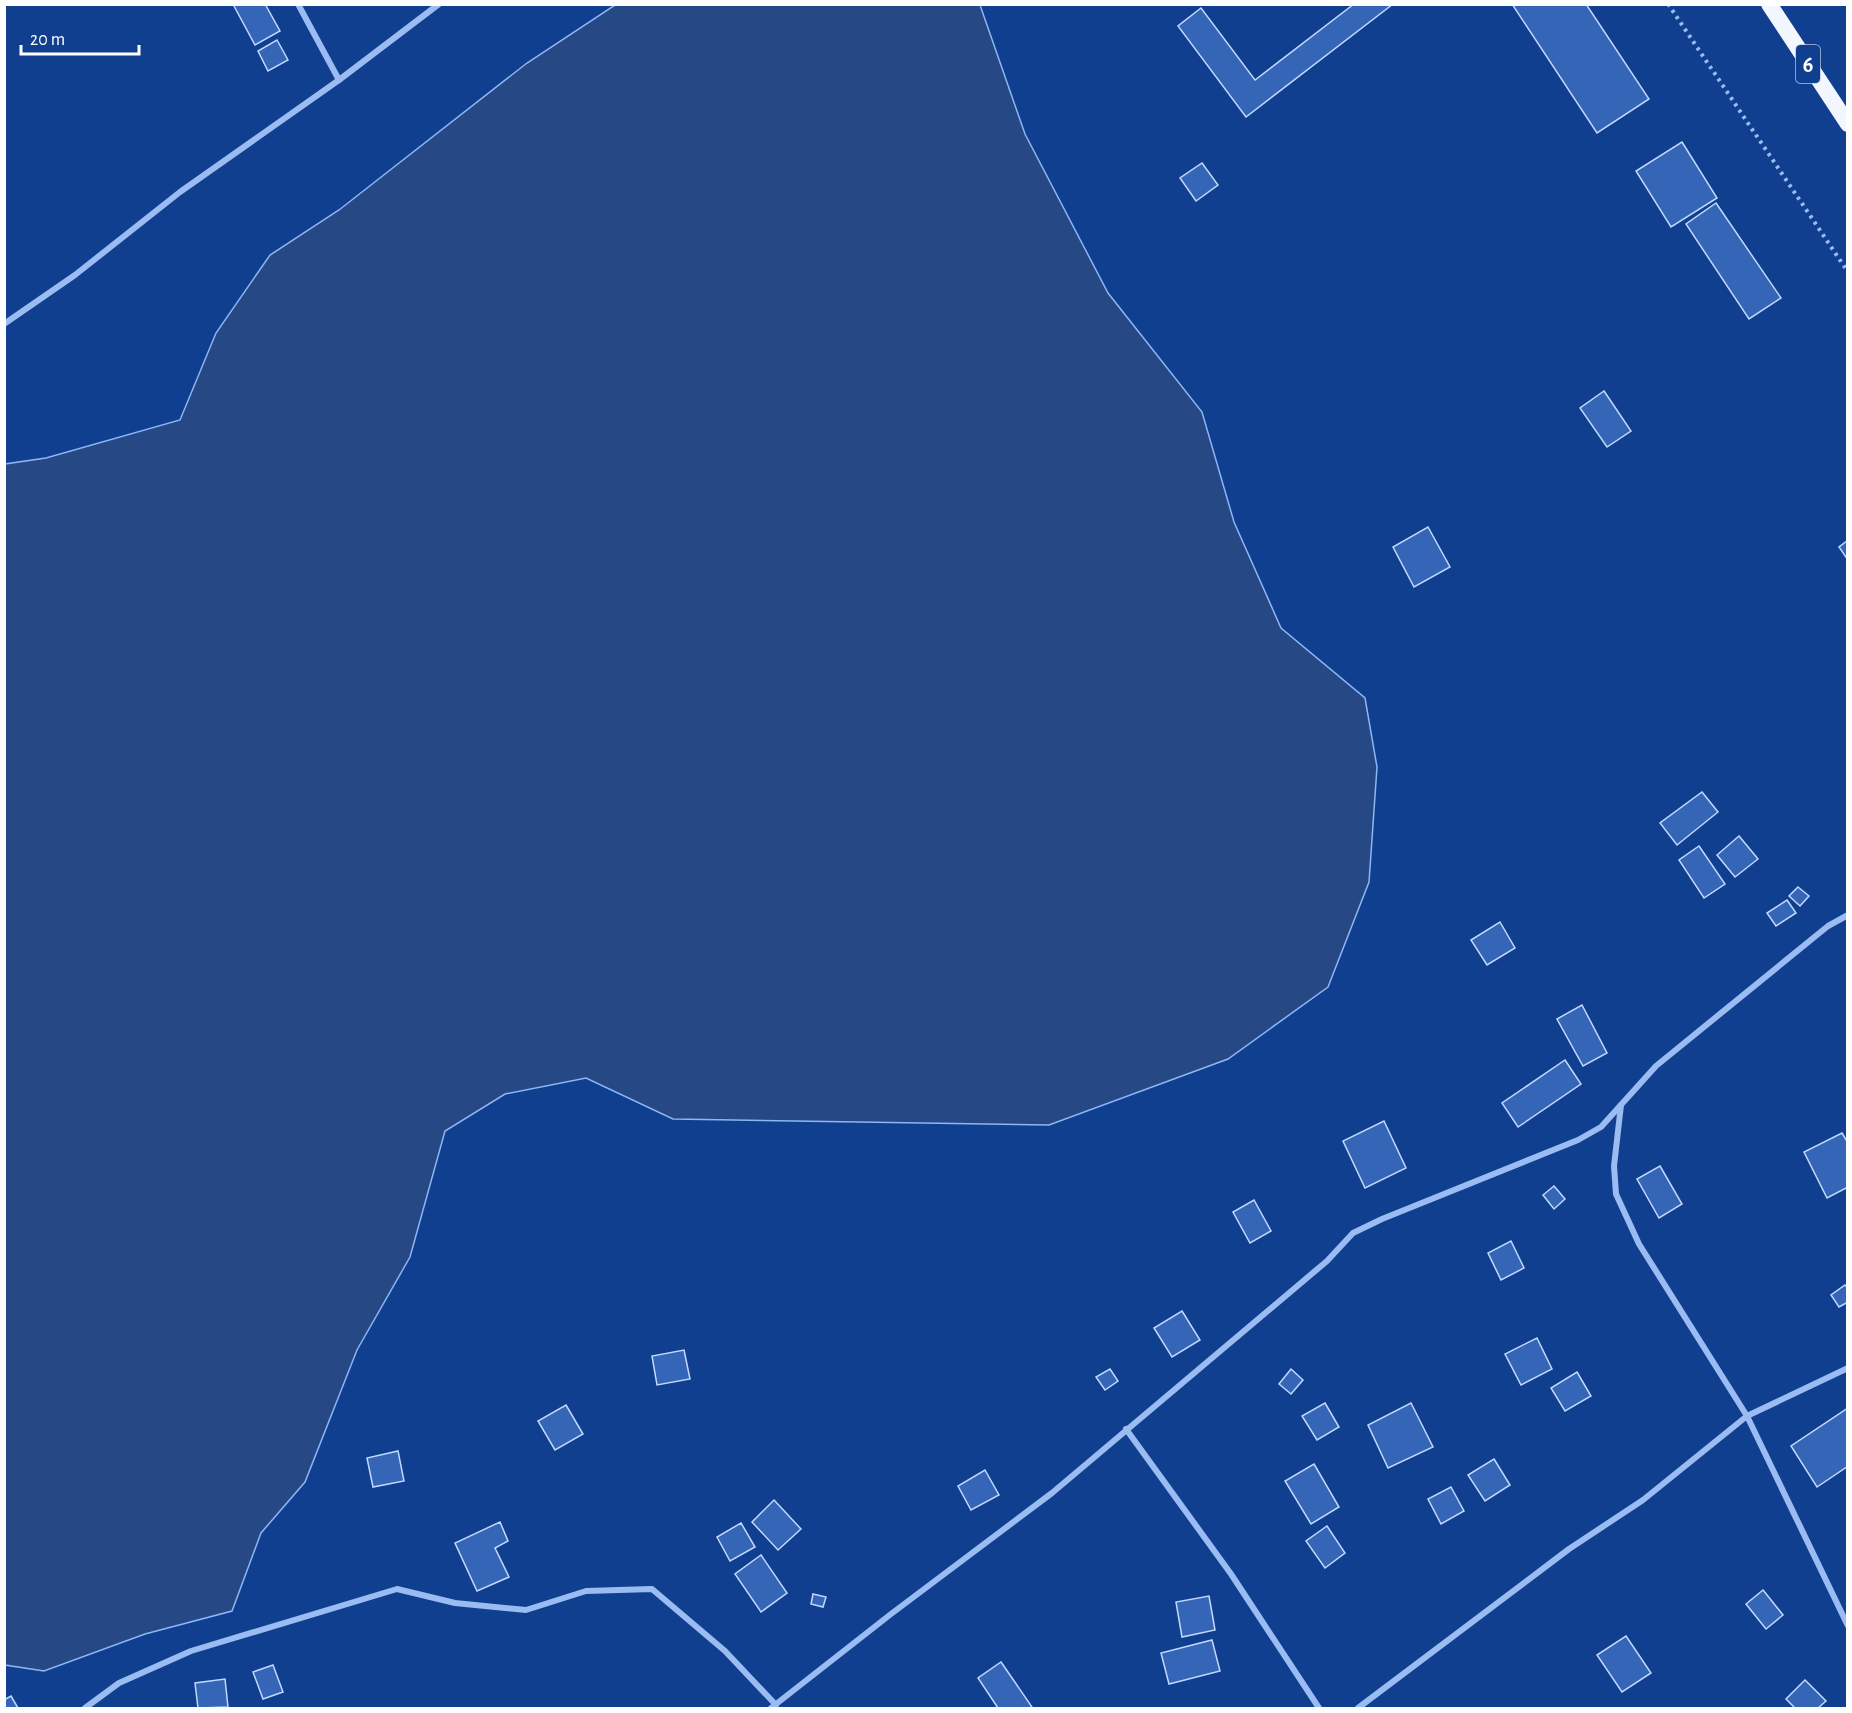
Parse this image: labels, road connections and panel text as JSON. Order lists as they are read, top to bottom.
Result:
{
  "streets": {
    "highway": ["6"]
  },
  "scale_bar": "20 m"
}
